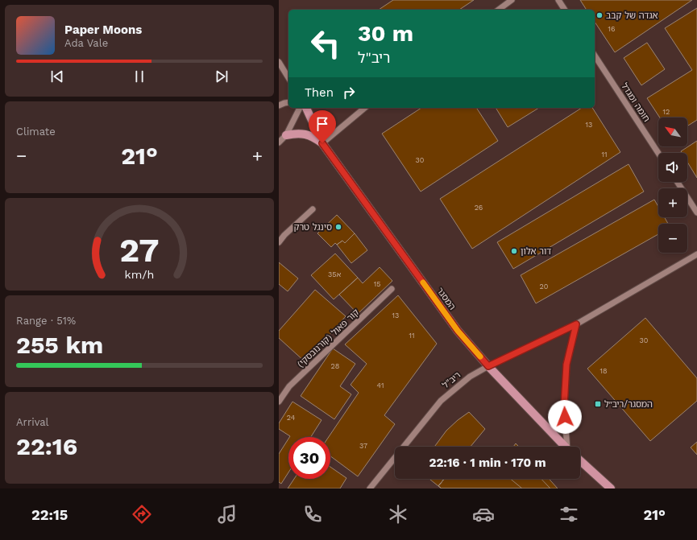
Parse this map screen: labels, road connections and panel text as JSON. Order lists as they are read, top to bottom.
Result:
{
  "streets": {
    "main road": ["המסגר"],
    "street": ["חומה ומגדל", "קור פאול (קורנובסקי)", "ריב\"ל"]
  },
  "crossings": [
    ["המסגר", "ריב\"ל"]
  ],
  "places": {
    "other": ["אגדה של קבב", "סינגל טרק", "דור אלון"],
    "transit": ["המסגר/ריב״ל"]
  },
  "house_numbers": [
    "16",
    "12",
    "13",
    "11",
    "30",
    "26",
    "35א",
    "15",
    "20",
    "13",
    "11",
    "30",
    "28",
    "18",
    "41",
    "24",
    "37"
  ],
  "north": "top left",
  "page": {
    "turn": ["30 m", "ריב\"ל"],
    "song": ["Paper Moons", "Ada Vale"],
    "then": "Then",
    "tile": [
      "Climate",
      ["Range · 51%", "255 km"],
      ["Arrival", "22:16"]
    ],
    "map_buttons": ["+", "−"],
    "heat": ["−", "21°", "+"],
    "limit": "30",
    "trip": "22:16 · 1 min · 170 m",
    "tabs": ["22:15", "21°"],
    "gauge": ["27", "km/h"]
  }
}
